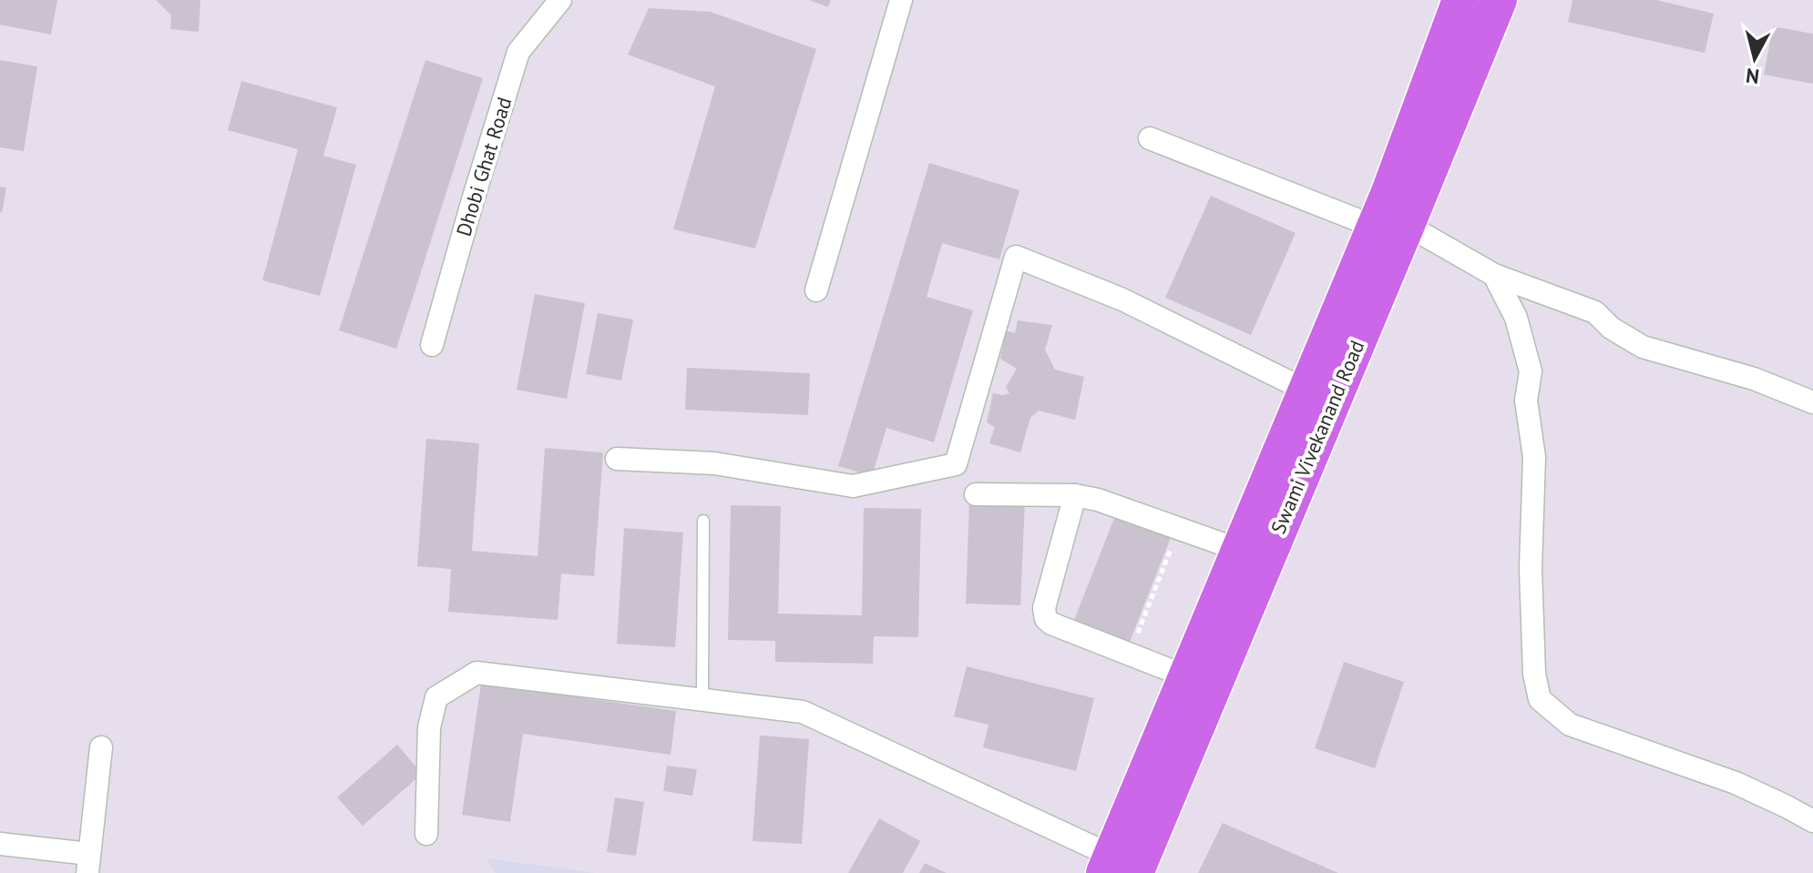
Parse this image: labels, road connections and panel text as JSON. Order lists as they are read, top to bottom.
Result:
{
  "streets": {
    "main road": ["Swami Vivekanand Road"],
    "street": ["Dhobi Ghat Road"]
  },
  "north": "bottom"
}
